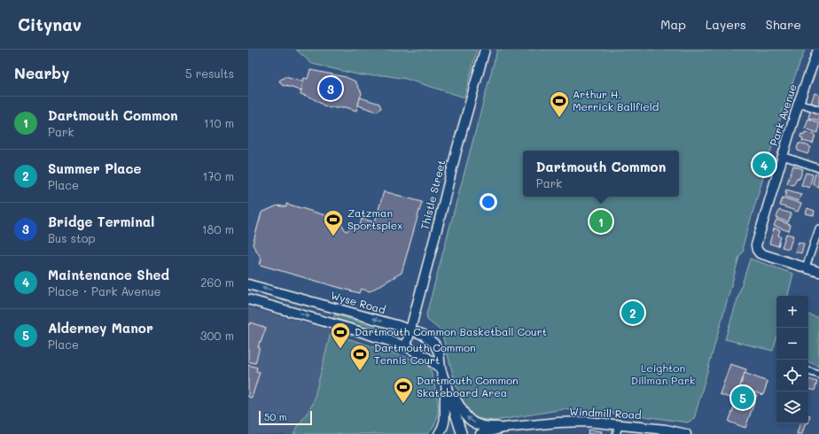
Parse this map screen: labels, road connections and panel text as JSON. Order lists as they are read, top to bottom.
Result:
{
  "streets": {
    "main road": [
      "Park Avenue",
      "Thistle Street",
      "Wyse Road",
      "Windmill Road"
    ]
  },
  "crossings": [
    ["Thistle Street", "Wyse Road"]
  ],
  "parks": ["Leighton Dillman Park"],
  "places": {
    "sports": [
      "Arthur H. Merrick Ballfield",
      "Zatzman Sportsplex",
      "Dartmouth Common Basketball Court",
      "Dartmouth Common Tennis Court",
      "Dartmouth Common Skateboard Area"
    ]
  },
  "scale_bar": "50 m",
  "page": {
    "header": "Citynav",
    "nav": ["Map", "Layers", "Share"],
    "heading": ["Nearby", "5 results"],
    "pins": [
      "3",
      "4",
      "1",
      "2",
      "5"
    ],
    "list": [
      {
        "mark": "1",
        "name": "Dartmouth Common",
        "note": "Park",
        "value": "110 m"
      },
      {
        "mark": "2",
        "name": "Summer Place",
        "note": "Place",
        "value": "170 m"
      },
      {
        "mark": "3",
        "name": "Bridge Terminal",
        "note": "Bus stop",
        "value": "180 m"
      },
      {
        "mark": "4",
        "name": "Maintenance Shed",
        "note": "Place · Park Avenue",
        "value": "260 m"
      },
      {
        "mark": "5",
        "name": "Alderney Manor",
        "note": "Place",
        "value": "300 m"
      }
    ],
    "popup": ["Dartmouth Common", "Park"],
    "map_buttons": ["+", "−"],
    "scale": "50 m"
  }
}
